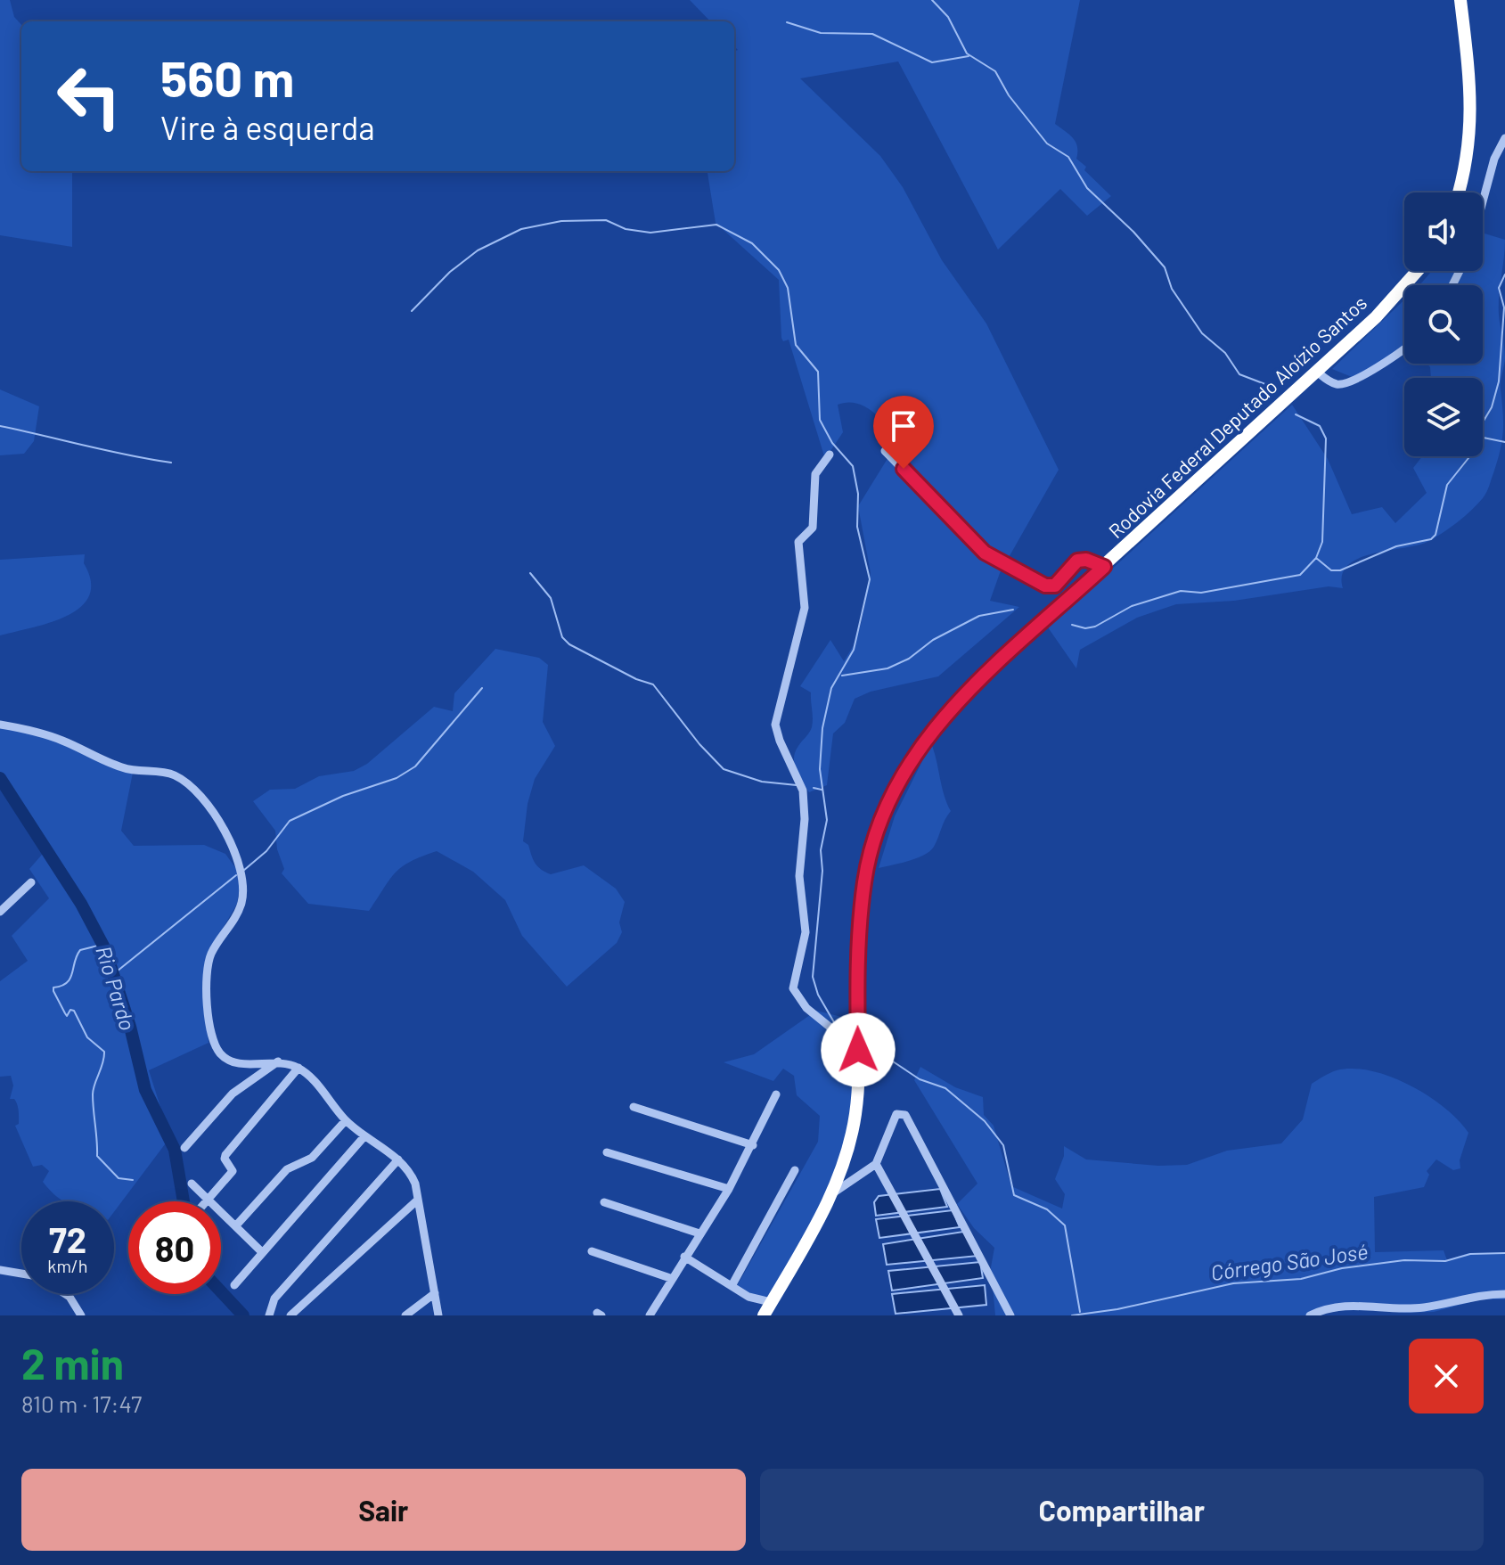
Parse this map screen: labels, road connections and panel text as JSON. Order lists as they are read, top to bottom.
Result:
{
  "streets": {
    "highway": ["Rodovia Federal Deputado Aloízio Santos"]
  },
  "water": ["Rio Pardo", "Córrego São José"],
  "page": {
    "turn": ["560 m", "Vire à esquerda"],
    "speed": "72 km/h",
    "limit": "80",
    "heading": ["2 min", "810 m · 17:47"],
    "buttons": ["Sair", "Compartilhar"]
  }
}
